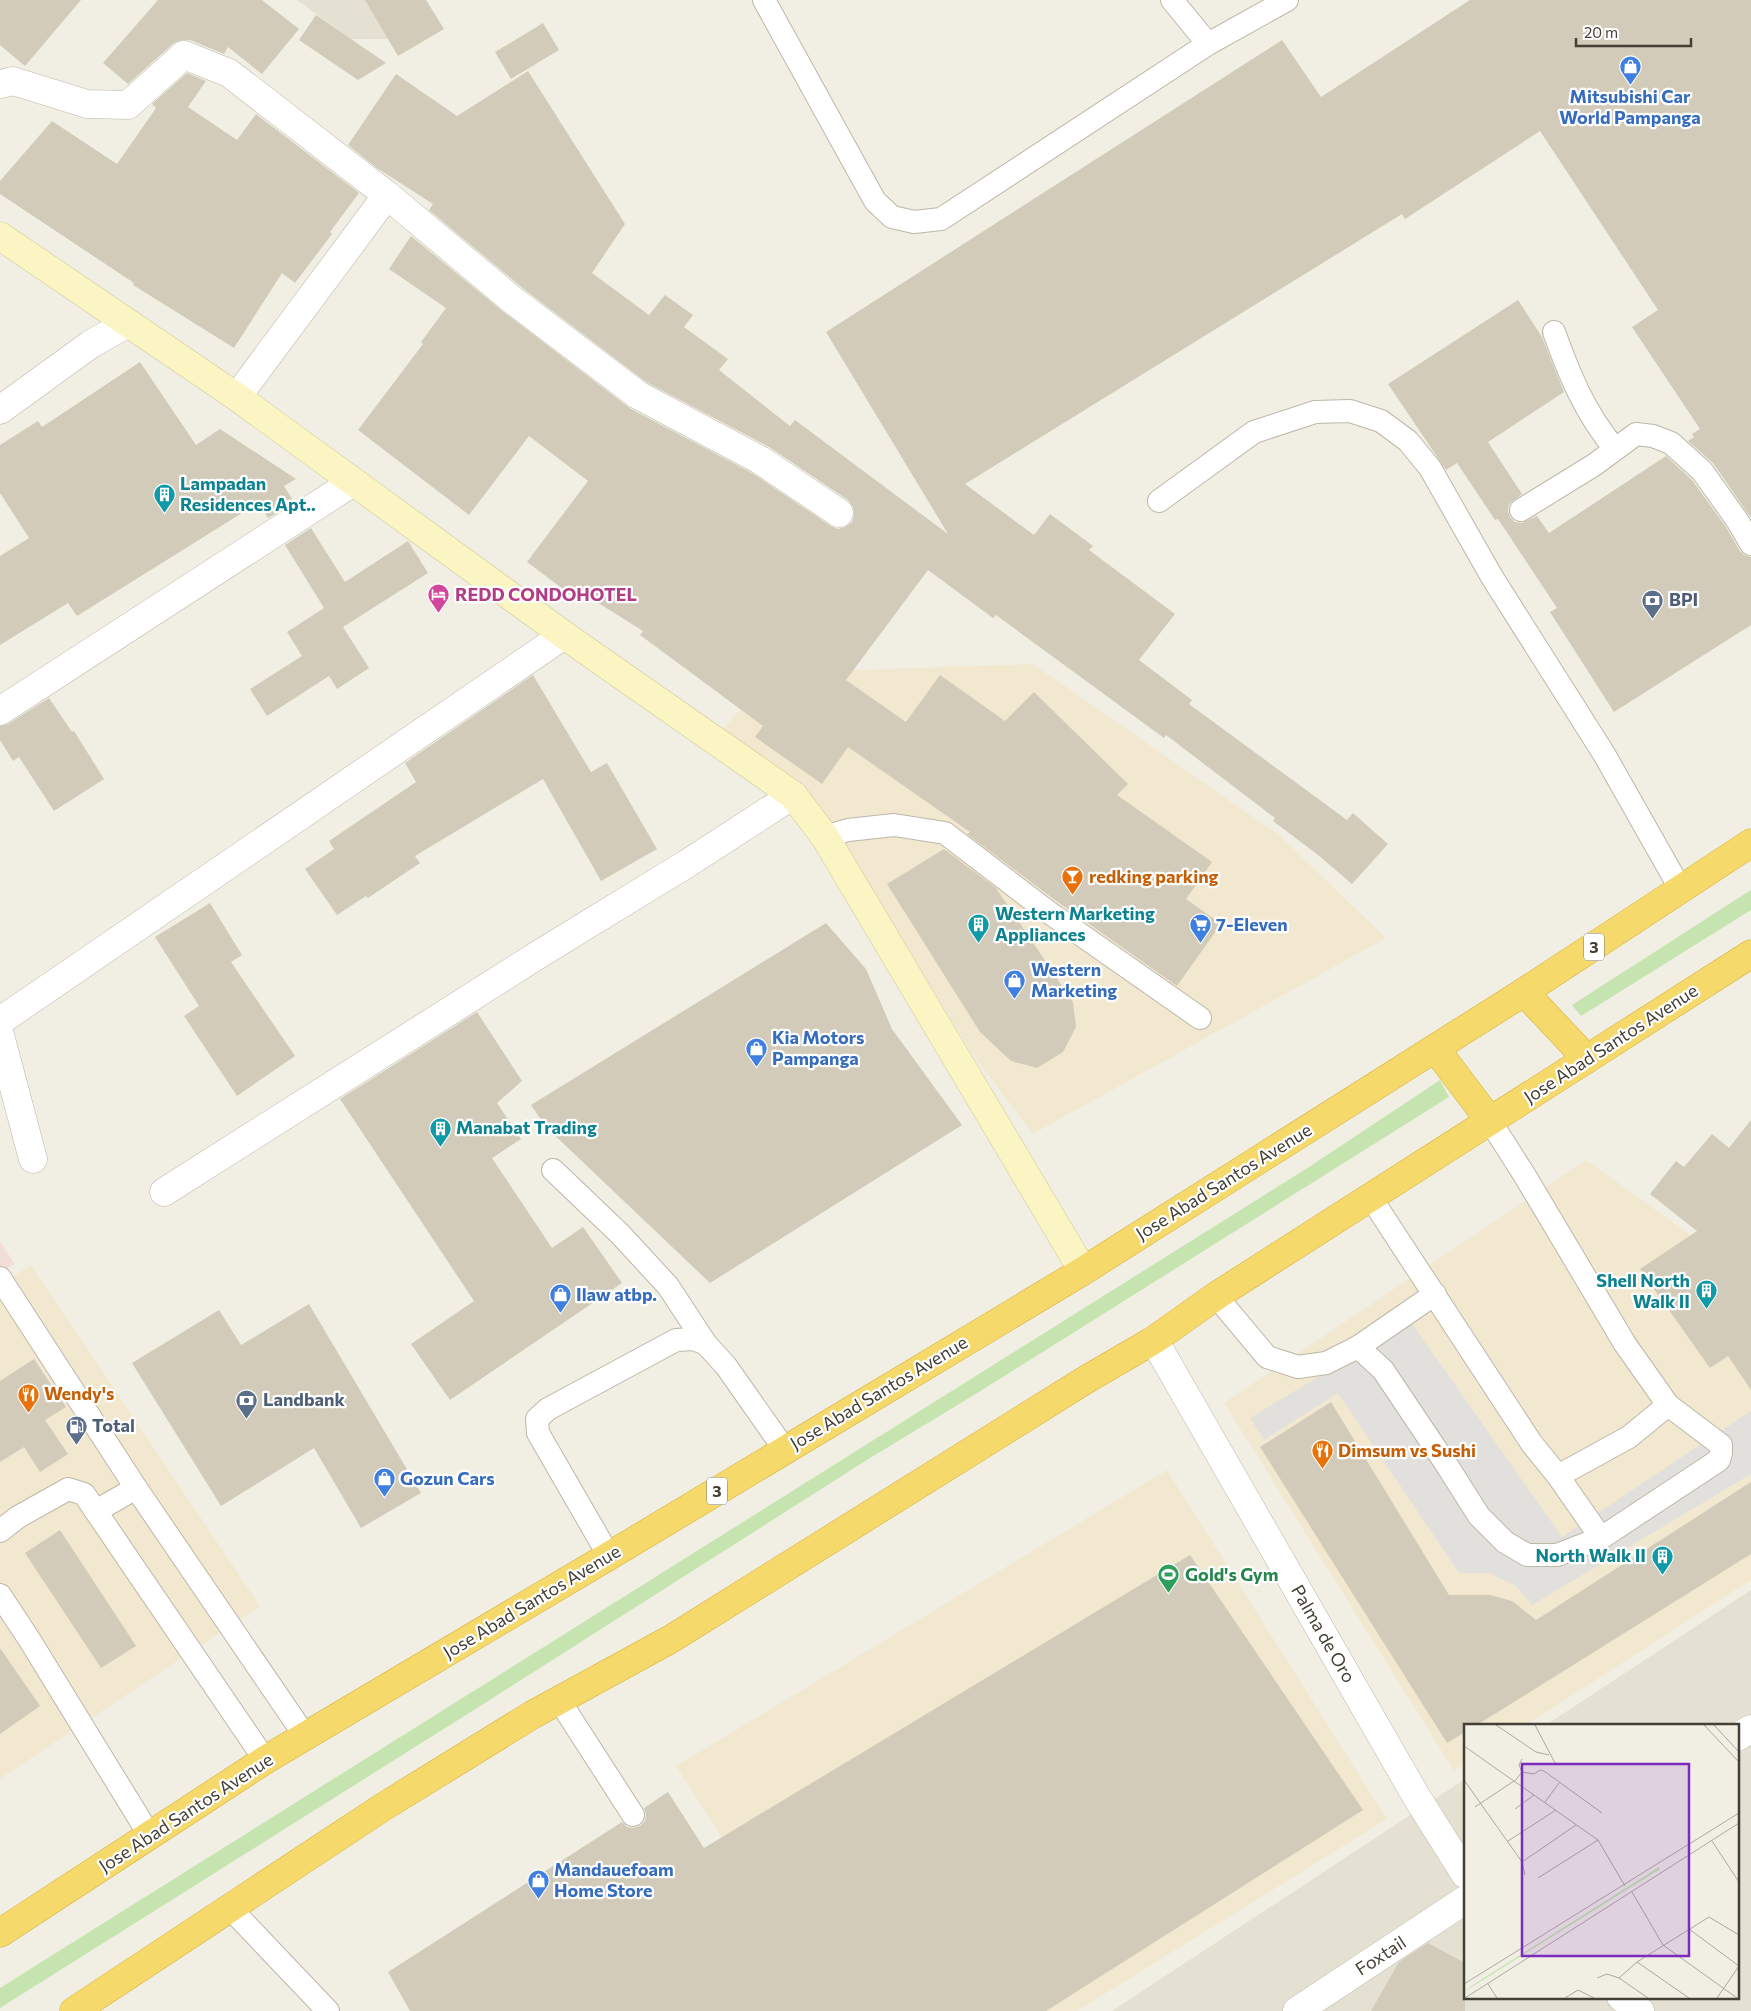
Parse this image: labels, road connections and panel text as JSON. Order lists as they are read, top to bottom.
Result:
{
  "streets": {
    "highway": ["3", "Jose Abad Santos Avenue"],
    "street": ["Palma de Oro", "Foxtail"]
  },
  "crossings": [
    ["Jose Abad Santos Avenue", "Palma de Oro"]
  ],
  "places": {
    "shop": [
      "Mitsubishi Car World Pampanga",
      "Western Marketing",
      "Kia Motors Pampanga",
      "Ilaw atbp.",
      "Gozun Cars",
      "Mandauefoam Home Store"
    ],
    "building": [
      "Lampadan Residences Apt..",
      "Western Marketing Appliances",
      "Manabat Trading",
      "Shell North Walk II",
      "North Walk II"
    ],
    "hotel": ["REDD CONDOHOTEL"],
    "bank": ["BPI", "Landbank"],
    "bar": ["redking parking"],
    "supermarket": ["7-Eleven"],
    "restaurant": ["Wendy's", "Dimsum vs Sushi"],
    "fuel station": ["Total"],
    "sports": ["Gold's Gym"]
  },
  "scale_bar": "20 m"
}
